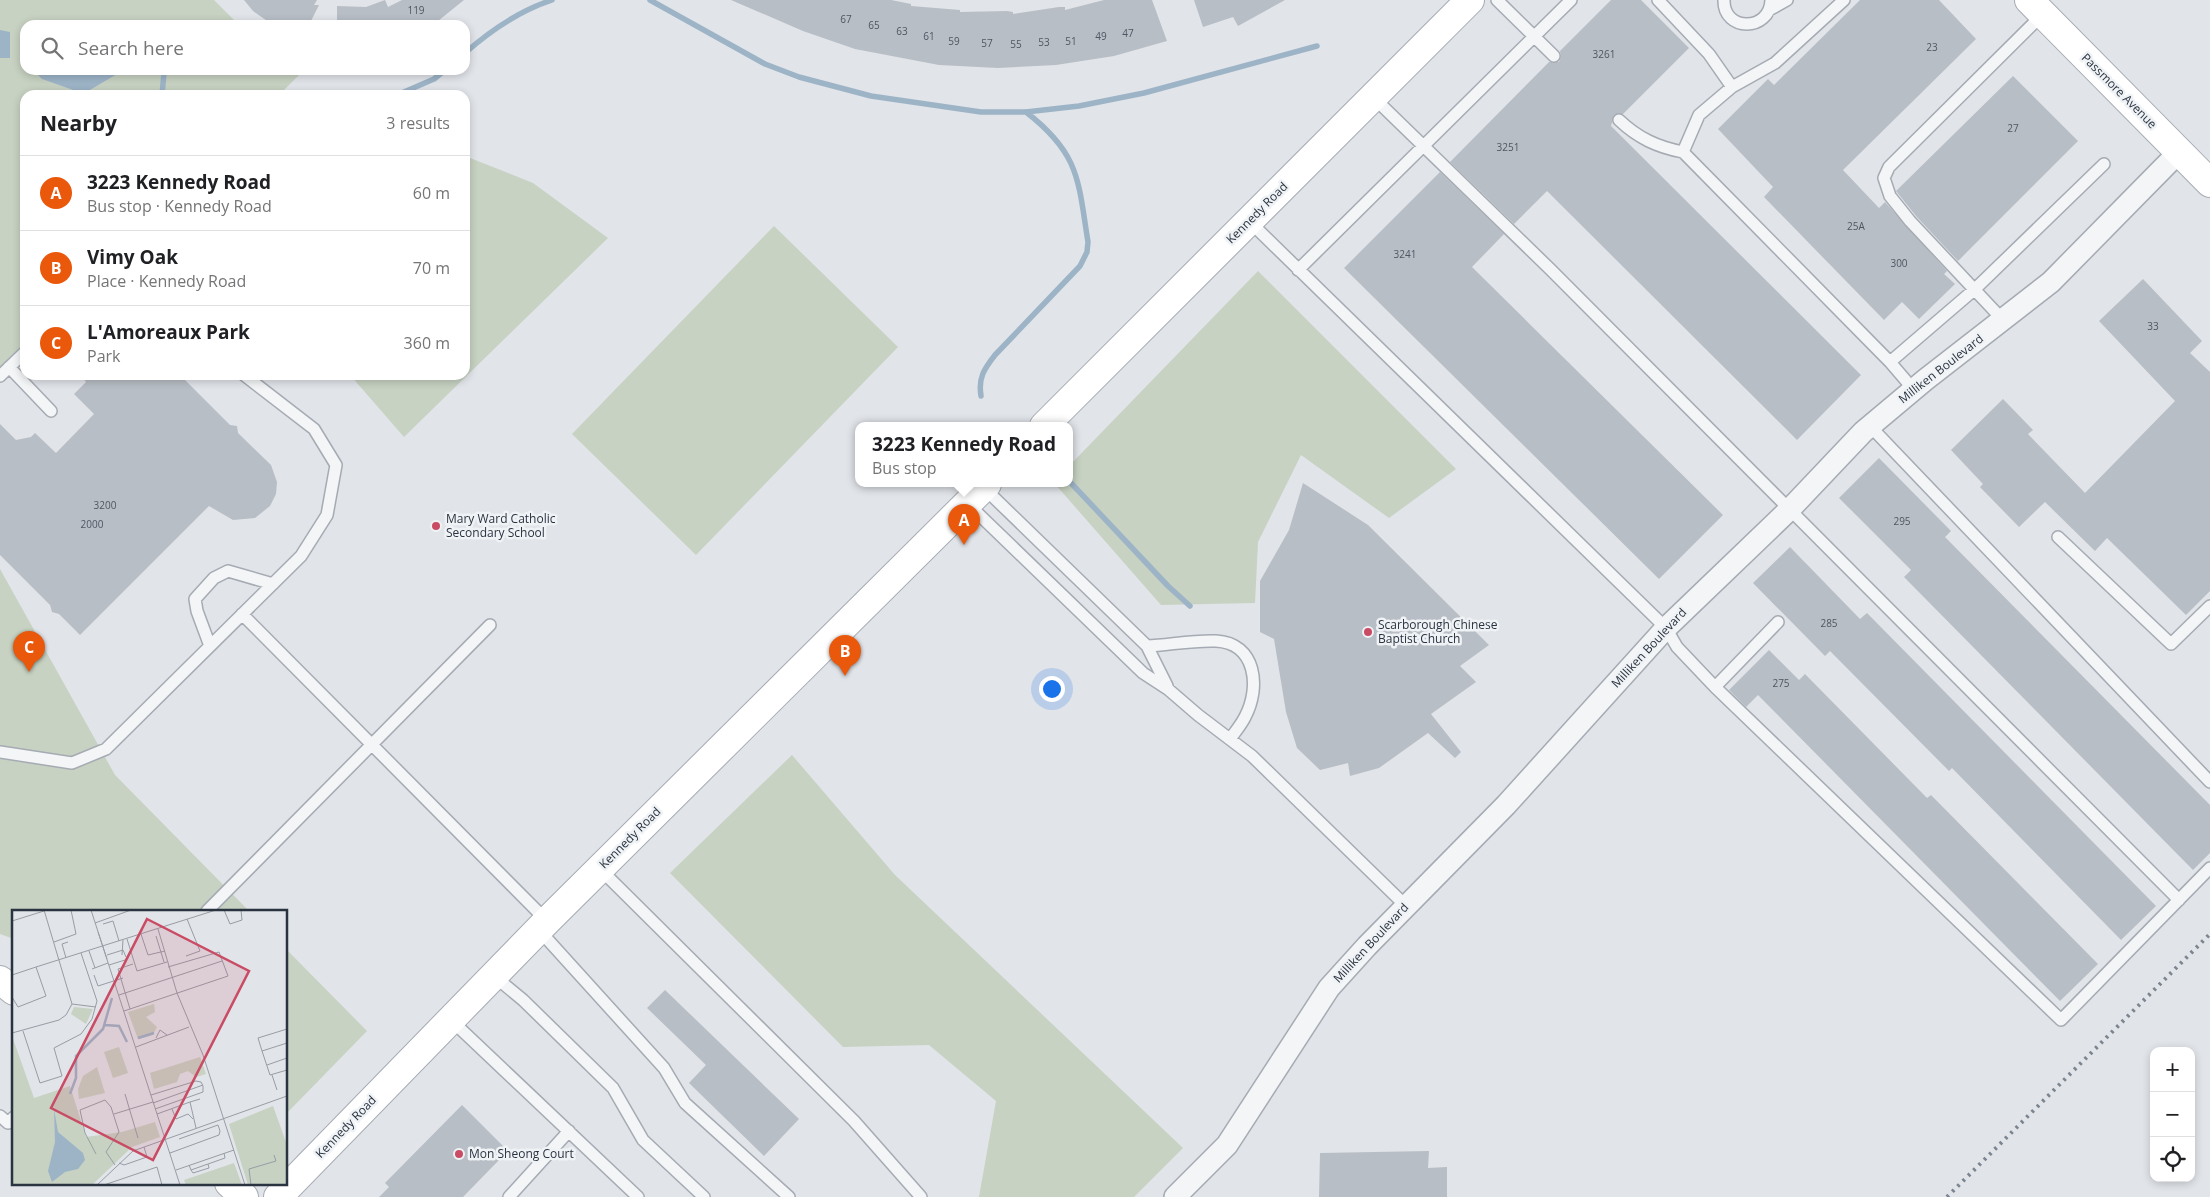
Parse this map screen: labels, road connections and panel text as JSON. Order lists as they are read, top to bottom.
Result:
{
  "streets": {
    "main road": ["Passmore Avenue", "Kennedy Road"],
    "street": ["Milliken Boulevard"]
  },
  "crossings": [
    ["Passmore Avenue", "Milliken Boulevard"]
  ],
  "places": ["Mary Ward Catholic Secondary School", "Scarborough Chinese Baptist Church", "Mon Sheong Court"],
  "house_numbers": [
    "119",
    "67",
    "65",
    "63",
    "47",
    "61",
    "49",
    "59",
    "51",
    "53",
    "57",
    "55",
    "23",
    "3261",
    "27",
    "3251",
    "25A",
    "3241",
    "300",
    "33",
    "3200",
    "295",
    "2000",
    "285",
    "275"
  ],
  "page": {
    "search": "Search here",
    "heading": ["Nearby", "3 results"],
    "list": [
      {
        "mark": "A",
        "name": "3223 Kennedy Road",
        "note": "Bus stop · Kennedy Road",
        "value": "60 m"
      },
      {
        "mark": "B",
        "name": "Vimy Oak",
        "note": "Place · Kennedy Road",
        "value": "70 m"
      },
      {
        "mark": "C",
        "name": "L'Amoreaux Park",
        "note": "Park",
        "value": "360 m"
      }
    ],
    "popup": ["3223 Kennedy Road", "Bus stop"],
    "pins": ["A", "C", "B"],
    "map_buttons": ["+", "−"]
  }
}
